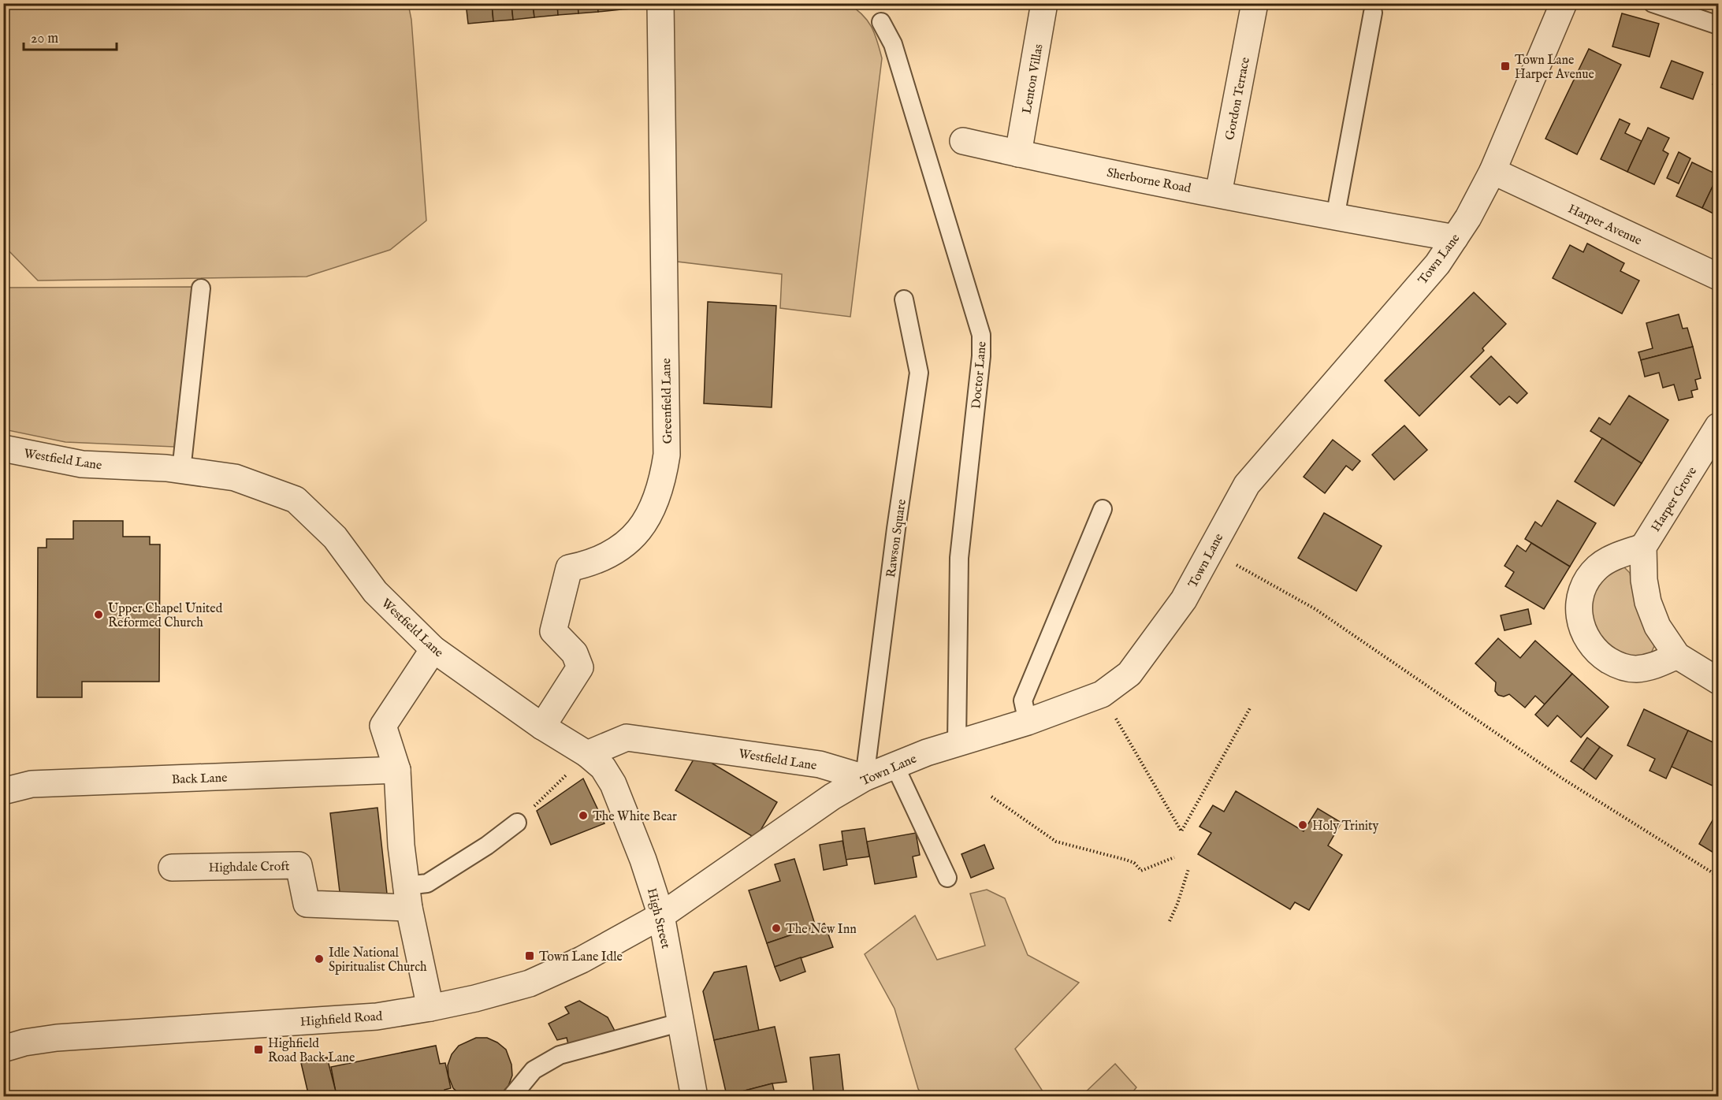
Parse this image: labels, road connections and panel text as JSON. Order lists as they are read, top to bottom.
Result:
{
  "streets": {
    "street": [
      "Lenton Villas",
      "Gordon Terrace",
      "Sherborne Road",
      "Harper Avenue",
      "Town Lane",
      "Greenfield Lane",
      "Westfield Lane",
      "Harper Grove",
      "Back Lane",
      "Highdale Croft",
      "High Street",
      "Highfield Road"
    ],
    "lane": ["Doctor Lane", "Rawson Square"]
  },
  "crossings": [
    ["Lenton Villas", "Sherborne Road"],
    ["Gordon Terrace", "Sherborne Road"],
    ["Sherborne Road", "Town Lane"],
    ["Harper Avenue", "Town Lane"],
    ["Town Lane", "Doctor Lane"],
    ["Town Lane", "Westfield Lane"],
    ["Town Lane", "Rawson Square"],
    ["Town Lane", "High Street"],
    ["Town Lane", "Highfield Road"],
    ["Greenfield Lane", "Westfield Lane"],
    ["Westfield Lane", "Rawson Square"],
    ["Westfield Lane", "High Street"],
    ["High Street", "Highfield Road"]
  ],
  "places": {
    "transit": ["Town Lane Harper Avenue", "Town Lane Idle", "Highfield Road Back Lane"],
    "other": [
      "Upper Chapel United Reformed Church",
      "The White Bear",
      "Holy Trinity",
      "The New Inn",
      "Idle National Spiritualist Church"
    ]
  },
  "scale_bar": "20 m"
}
